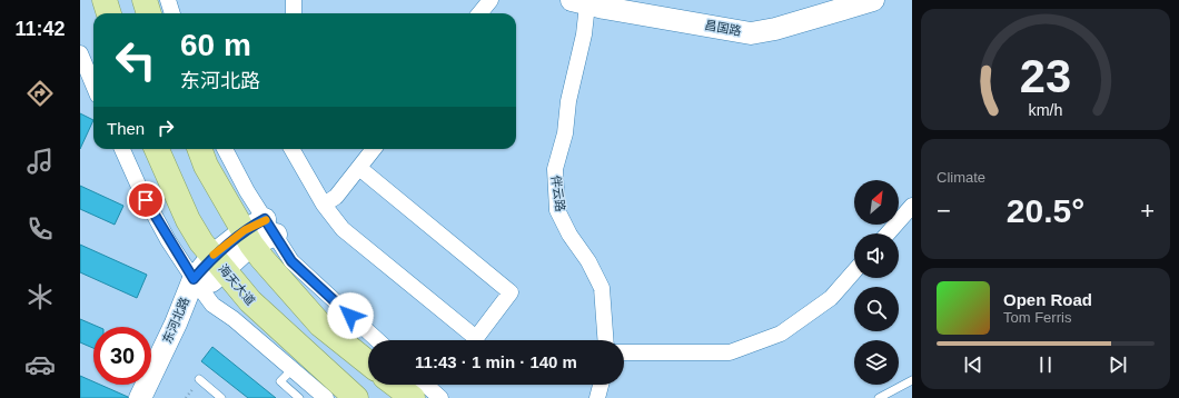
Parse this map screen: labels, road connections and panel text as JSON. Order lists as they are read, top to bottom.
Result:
{
  "streets": {
    "main road": ["海天大道"],
    "street": ["昌国路", "伴云路", "东河北路"]
  },
  "crossings": [
    ["昌国路", "伴云路"],
    ["海天大道", "东河北路"]
  ],
  "north": "top right",
  "page": {
    "tabs": "11:42",
    "turn": ["60 m", "东河北路"],
    "then": "Then",
    "tile": "Climate",
    "heat": ["−", "20.5°", "+"],
    "song": ["Open Road", "Tom Ferris"],
    "limit": "30",
    "trip": "11:43 · 1 min · 140 m",
    "gauge": ["23", "km/h"]
  }
}
